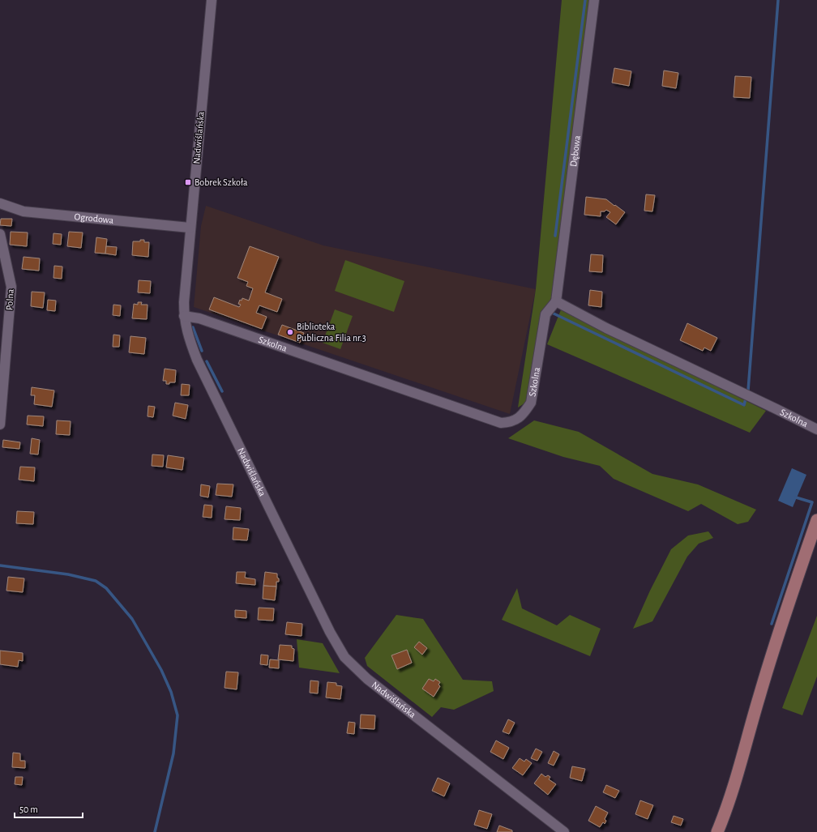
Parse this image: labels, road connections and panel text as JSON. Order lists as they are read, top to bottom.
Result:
{
  "streets": {
    "street": [
      "Nadwiślańska",
      "Dębowa",
      "Ogrodowa",
      "Polna",
      "Szkolna"
    ]
  },
  "crossings": [
    ["Nadwiślańska", "Ogrodowa"],
    ["Nadwiślańska", "Szkolna"],
    ["Dębowa", "Szkolna"]
  ],
  "places": {
    "transit": ["Bobrek Szkoła"],
    "other": ["Biblioteka Publiczna Filia nr.3"]
  },
  "scale_bar": "50 m"
}
